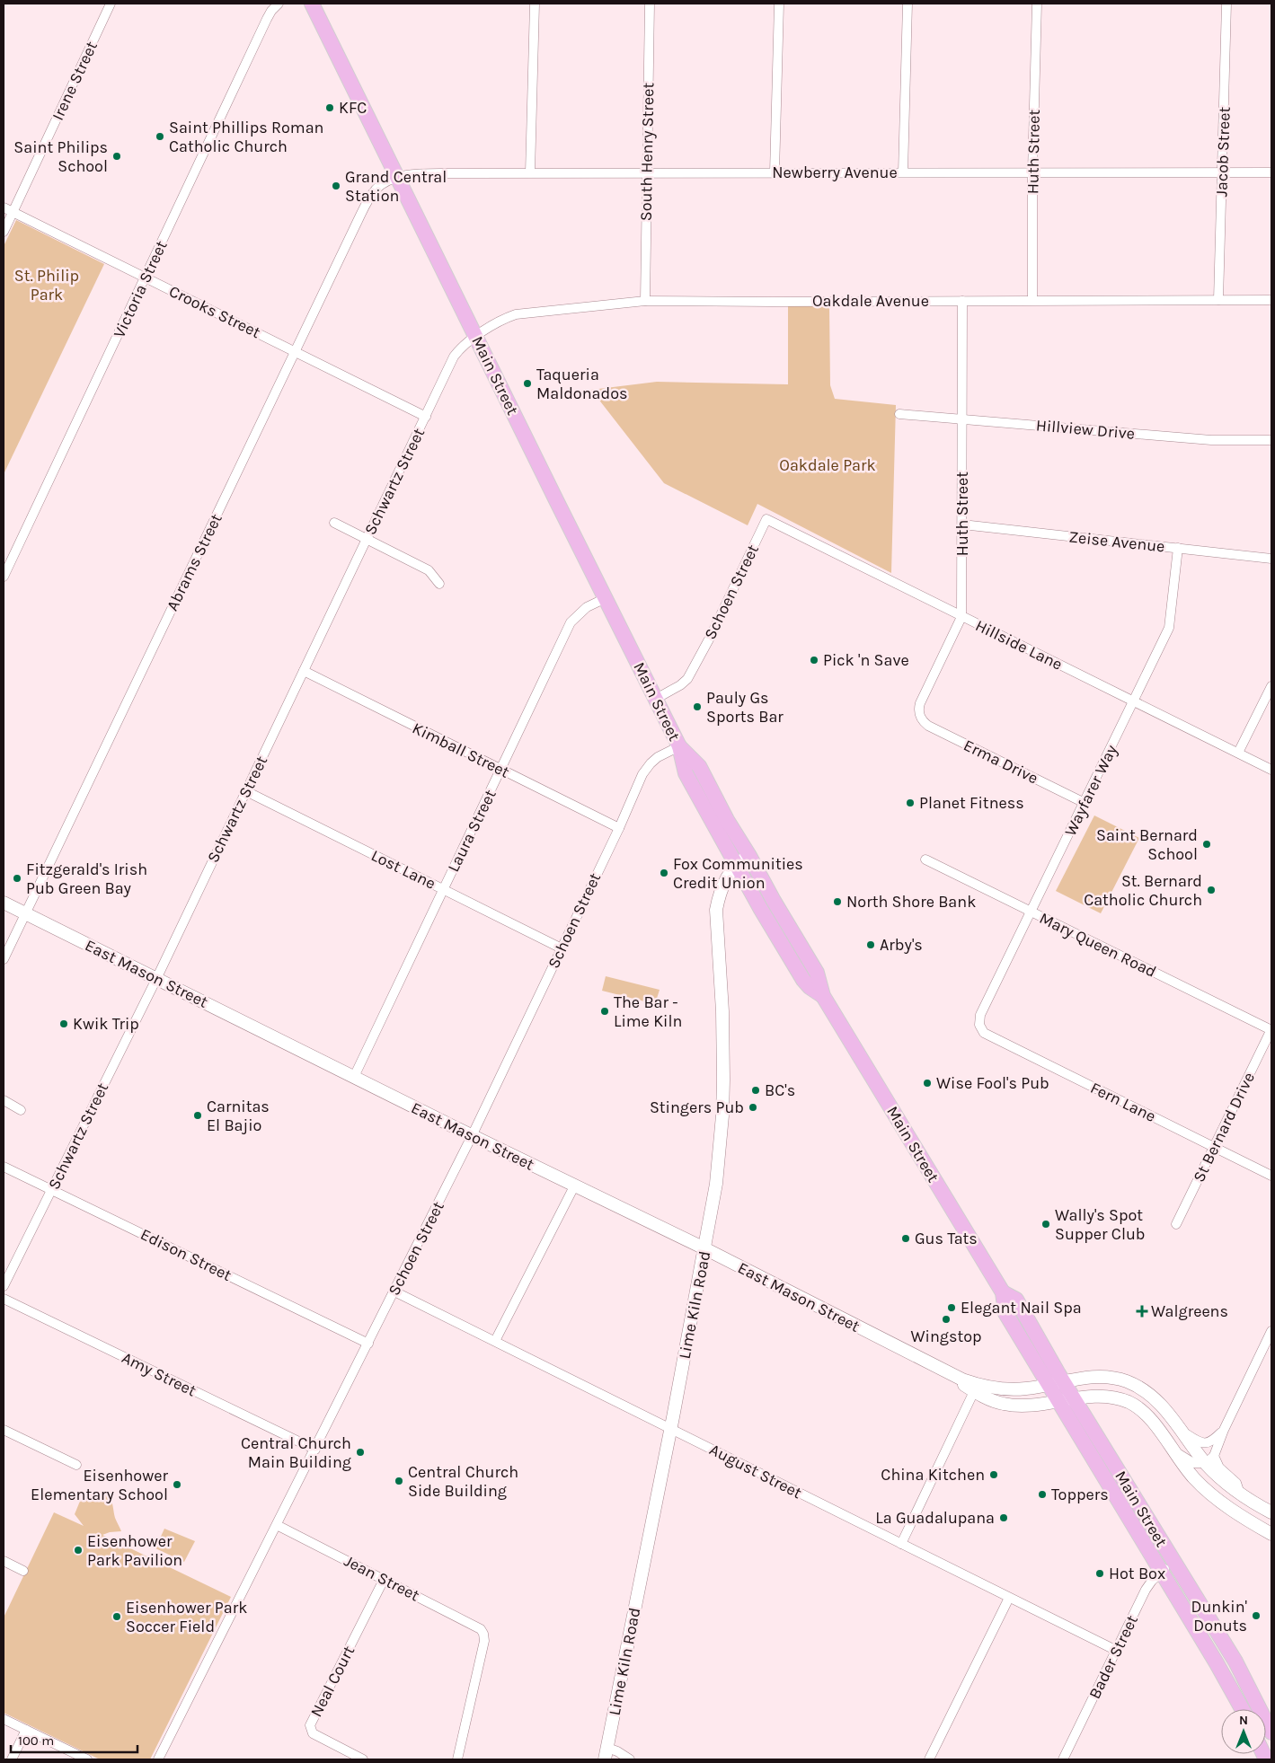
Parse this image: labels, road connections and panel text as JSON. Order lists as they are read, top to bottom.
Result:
{
  "streets": {
    "main road": ["Main Street", "East Mason Street", "Lime Kiln Road"],
    "street": [
      "Irene Street",
      "South Henry Street",
      "Huth Street",
      "Jacob Street",
      "Newberry Avenue",
      "Victoria Street",
      "Oakdale Avenue",
      "Crooks Street",
      "Hillview Drive",
      "Schwartz Street",
      "Zeise Avenue",
      "Abrams Street",
      "Schoen Street",
      "Hillside Lane",
      "Kimball Street",
      "Erma Drive",
      "Wayfarer Way",
      "Laura Street",
      "Lost Lane",
      "Mary Queen Road",
      "Fern Lane",
      "St Bernard Drive",
      "Edison Street",
      "Amy Street",
      "August Street",
      "Jean Street",
      "Bader Street",
      "Neal Court"
    ]
  },
  "crossings": [
    ["Irene Street", "Crooks Street"],
    ["South Henry Street", "Newberry Avenue"],
    ["South Henry Street", "Oakdale Avenue"],
    ["Huth Street", "Newberry Avenue"],
    ["Huth Street", "Oakdale Avenue"],
    ["Huth Street", "Hillview Drive"],
    ["Huth Street", "Zeise Avenue"],
    ["Huth Street", "Hillside Lane"],
    ["Huth Street", "Erma Drive"],
    ["Jacob Street", "Newberry Avenue"],
    ["Jacob Street", "Oakdale Avenue"],
    ["Newberry Avenue", "Main Street"],
    ["Newberry Avenue", "Abrams Street"],
    ["Victoria Street", "Crooks Street"],
    ["Oakdale Avenue", "Main Street"],
    ["Oakdale Avenue", "Schwartz Street"],
    ["Crooks Street", "Schwartz Street"],
    ["Crooks Street", "Abrams Street"],
    ["Main Street", "Schwartz Street"],
    ["Main Street", "Abrams Street"],
    ["Main Street", "Schoen Street"],
    ["Main Street", "Laura Street"],
    ["Main Street", "East Mason Street"],
    ["Main Street", "Lime Kiln Road"],
    ["Main Street", "Bader Street"],
    ["Schwartz Street", "Kimball Street"],
    ["Schwartz Street", "Lost Lane"],
    ["Schwartz Street", "East Mason Street"],
    ["Schwartz Street", "Edison Street"],
    ["Zeise Avenue", "Wayfarer Way"],
    ["Abrams Street", "East Mason Street"],
    ["Schoen Street", "Hillside Lane"],
    ["Schoen Street", "Kimball Street"],
    ["Schoen Street", "Lost Lane"],
    ["Schoen Street", "East Mason Street"],
    ["Schoen Street", "Edison Street"],
    ["Schoen Street", "Amy Street"],
    ["Schoen Street", "August Street"],
    ["Schoen Street", "Jean Street"],
    ["Hillside Lane", "Wayfarer Way"],
    ["Kimball Street", "Laura Street"],
    ["Erma Drive", "Wayfarer Way"],
    ["Wayfarer Way", "Mary Queen Road"],
    ["Wayfarer Way", "Fern Lane"],
    ["Laura Street", "Lost Lane"],
    ["Laura Street", "East Mason Street"],
    ["Mary Queen Road", "St Bernard Drive"],
    ["East Mason Street", "Lime Kiln Road"],
    ["Fern Lane", "St Bernard Drive"],
    ["Lime Kiln Road", "August Street"],
    ["August Street", "Bader Street"],
    ["Jean Street", "Neal Court"]
  ],
  "parks": ["St. Philip Park", "Oakdale Park"],
  "places": {
    "other": [
      "KFC",
      "Saint Phillips Roman Catholic Church",
      "Saint Philips School",
      "Grand Central Station",
      "Taqueria Maldonados",
      "Pick 'n Save",
      "Pauly Gs Sports Bar",
      "Planet Fitness",
      "Saint Bernard School",
      "Fox Communities Credit Union",
      "Fitzgerald's Irish Pub Green Bay",
      "St. Bernard Catholic Church",
      "North Shore Bank",
      "Arby's",
      "The Bar - Lime Kiln",
      "Kwik Trip",
      "Wise Fool's Pub",
      "BC's",
      "Stingers Pub",
      "Carnitas El Bajio",
      "Wally's Spot Supper Club",
      "Gus Tats",
      "Elegant Nail Spa",
      "Wingstop",
      "Central Church Main Building",
      "China Kitchen",
      "Central Church Side Building",
      "Eisenhower Elementary School",
      "Toppers",
      "La Guadalupana",
      "Eisenhower Park Pavilion",
      "Hot Box",
      "Dunkin' Donuts",
      "Eisenhower Park Soccer Field"
    ],
    "health": ["Walgreens"]
  },
  "scale_bar": "100 m",
  "north": "top"
}
